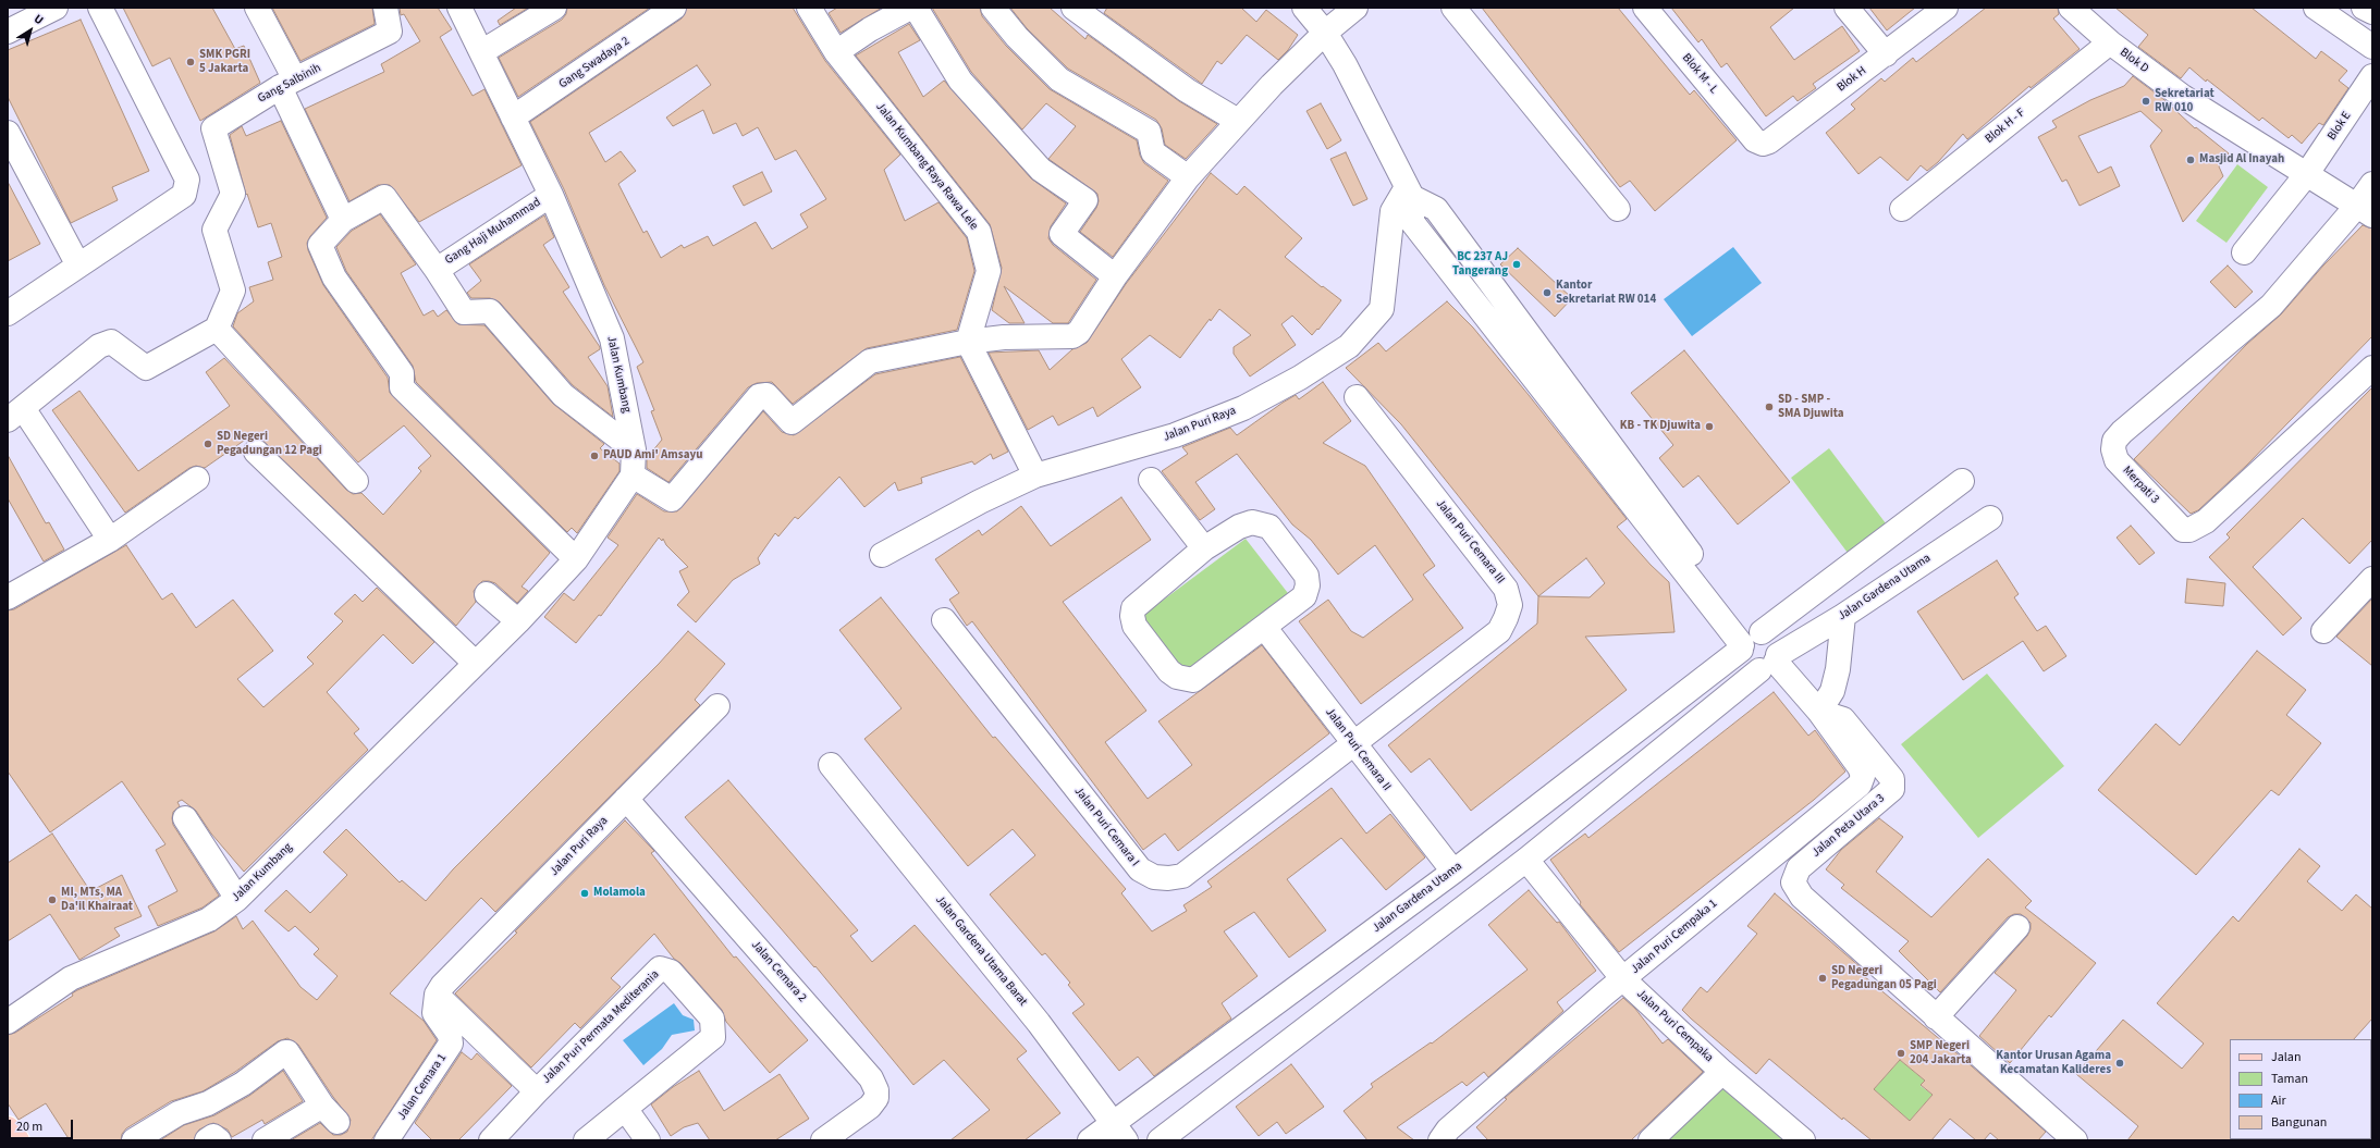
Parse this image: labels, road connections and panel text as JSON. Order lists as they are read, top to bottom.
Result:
{
  "streets": {
    "street": [
      "Blok D",
      "Gang Swadaya 2",
      "Blok M - L",
      "Blok H",
      "Gang Salbinih",
      "Blok H - F",
      "Blok E",
      "Jalan Kumbang Raya Rawa Lele",
      "Gang Haji Muhammad",
      "Jalan Kumbang",
      "Jalan Puri Raya",
      "Merpati 3",
      "Jalan Puri Cemara III",
      "Jalan Gardena Utama",
      "Jalan Puri Cemara II",
      "Jalan Peta Utara 3",
      "Jalan Puri Cemara I",
      "Jalan Puri Cempaka 1",
      "Jalan Gardena Utama Barat",
      "Jalan Cemara 2",
      "Jalan Puri Cempaka",
      "Jalan Puri Permata Mediterania",
      "Jalan Cemara 1"
    ]
  },
  "crossings": [
    ["Blok D", "Blok H - F"],
    ["Blok D", "Blok E"],
    ["Blok D", "Merpati 3"],
    ["Gang Swadaya 2", "Jalan Kumbang"],
    ["Blok M - L", "Blok H"],
    ["Gang Haji Muhammad", "Jalan Kumbang"],
    ["Jalan Puri Raya", "Jalan Cemara 2"],
    ["Jalan Puri Raya", "Jalan Cemara 1"],
    ["Jalan Puri Cemara III", "Jalan Puri Cemara II"],
    ["Jalan Puri Cemara III", "Jalan Puri Cemara I"],
    ["Jalan Gardena Utama", "Jalan Puri Cemara II"],
    ["Jalan Gardena Utama", "Jalan Gardena Utama Barat"],
    ["Jalan Gardena Utama", "Jalan Puri Cempaka"],
    ["Jalan Puri Cemara II", "Jalan Puri Cemara I"],
    ["Jalan Peta Utara 3", "Jalan Puri Cempaka 1"],
    ["Jalan Puri Cempaka 1", "Jalan Puri Cempaka"]
  ],
  "places": [
    "SMK PGRI 5 Jakarta",
    "Sekretariat RW 010",
    "Masjid Al Inayah",
    "BC 237 AJ Tangerang",
    "Kantor Sekretariat RW 014",
    "SD - SMP - SMA Djuwita",
    "KB - TK Djuwita",
    "SD Negeri Pegadungan 12 Pagi",
    "PAUD Ami' Amsayu",
    "Molamola",
    "MI, MTs, MA Da'il Khairaat",
    "SD Negeri Pegadungan 05 Pagi",
    "SMP Negeri 204 Jakarta",
    "Kantor Urusan Agama Kecamatan Kalideres"
  ],
  "legend": [
    "Jalan",
    "Taman",
    "Air",
    "Bangunan"
  ],
  "scale_bar": "20 m",
  "north": "top right"
}
